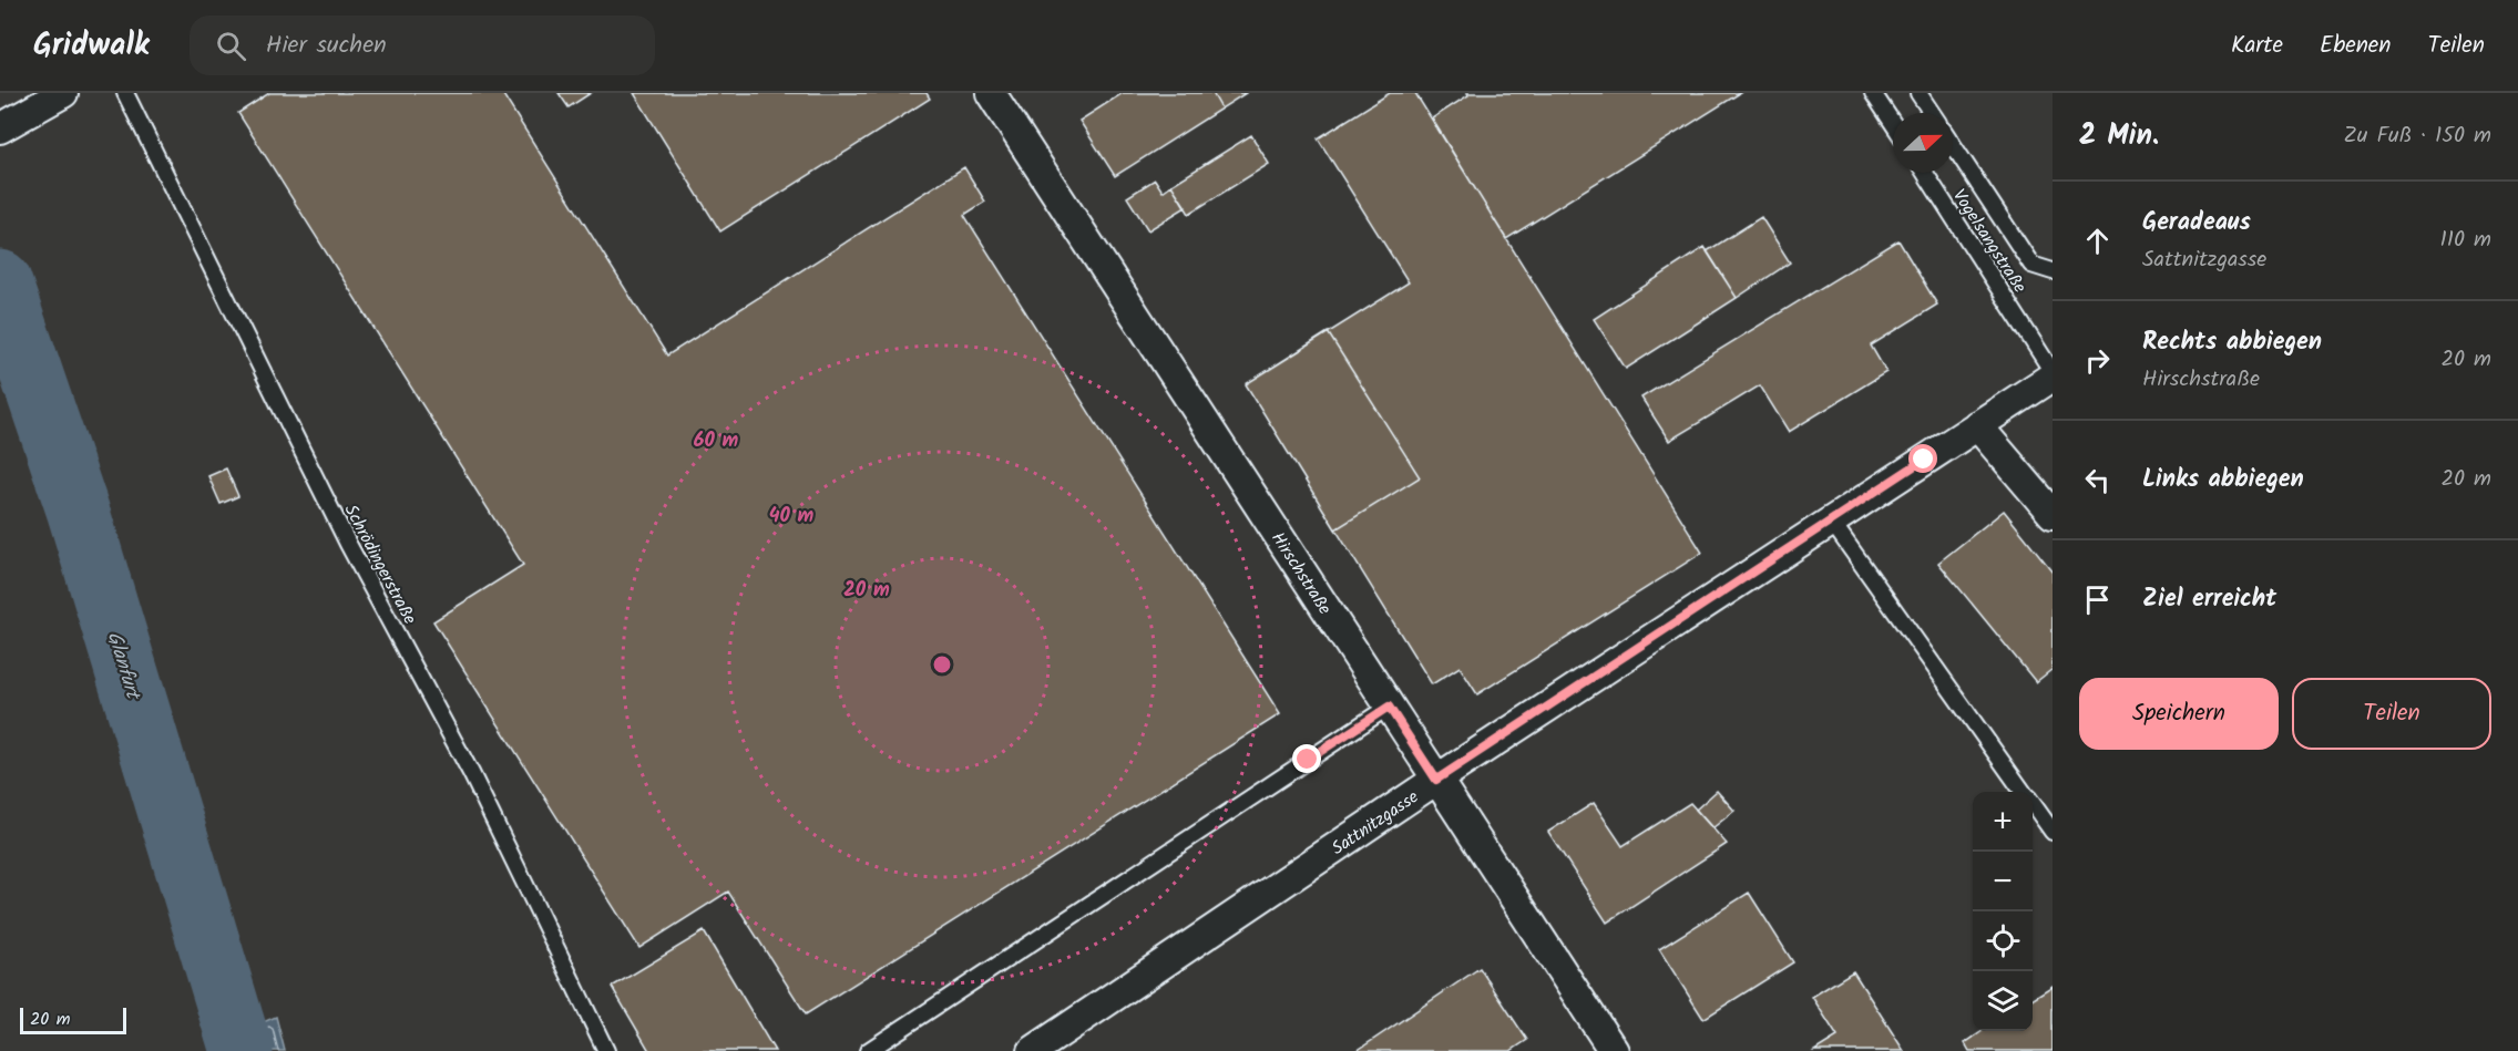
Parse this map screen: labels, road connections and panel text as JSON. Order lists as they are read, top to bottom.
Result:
{
  "streets": {
    "street": ["Hirschstraße", "Sattnitzgasse"],
    "lane": ["Vogelsangstraße", "Schrödingerstraße"]
  },
  "crossings": [
    ["Hirschstraße", "Sattnitzgasse"]
  ],
  "water": ["Glanfurt"],
  "scale_bar": "20 m",
  "north": "right",
  "page": {
    "header": "Gridwalk",
    "search": "Hier suchen",
    "nav": ["Karte", "Ebenen", "Teilen"],
    "heading": ["2 Min.", "Zu Fuß · 150 m"],
    "list": [
      ["Geradeaus", "Sattnitzgasse", "110 m"],
      ["Rechts abbiegen", "Hirschstraße", "20 m"],
      ["Links abbiegen", "20 m"],
      "Ziel erreicht"
    ],
    "buttons": ["Speichern", "Teilen"],
    "map_buttons": ["+", "−"],
    "scale": "20 m"
  },
  "rings": ["60 m", "40 m", "20 m"]
}
